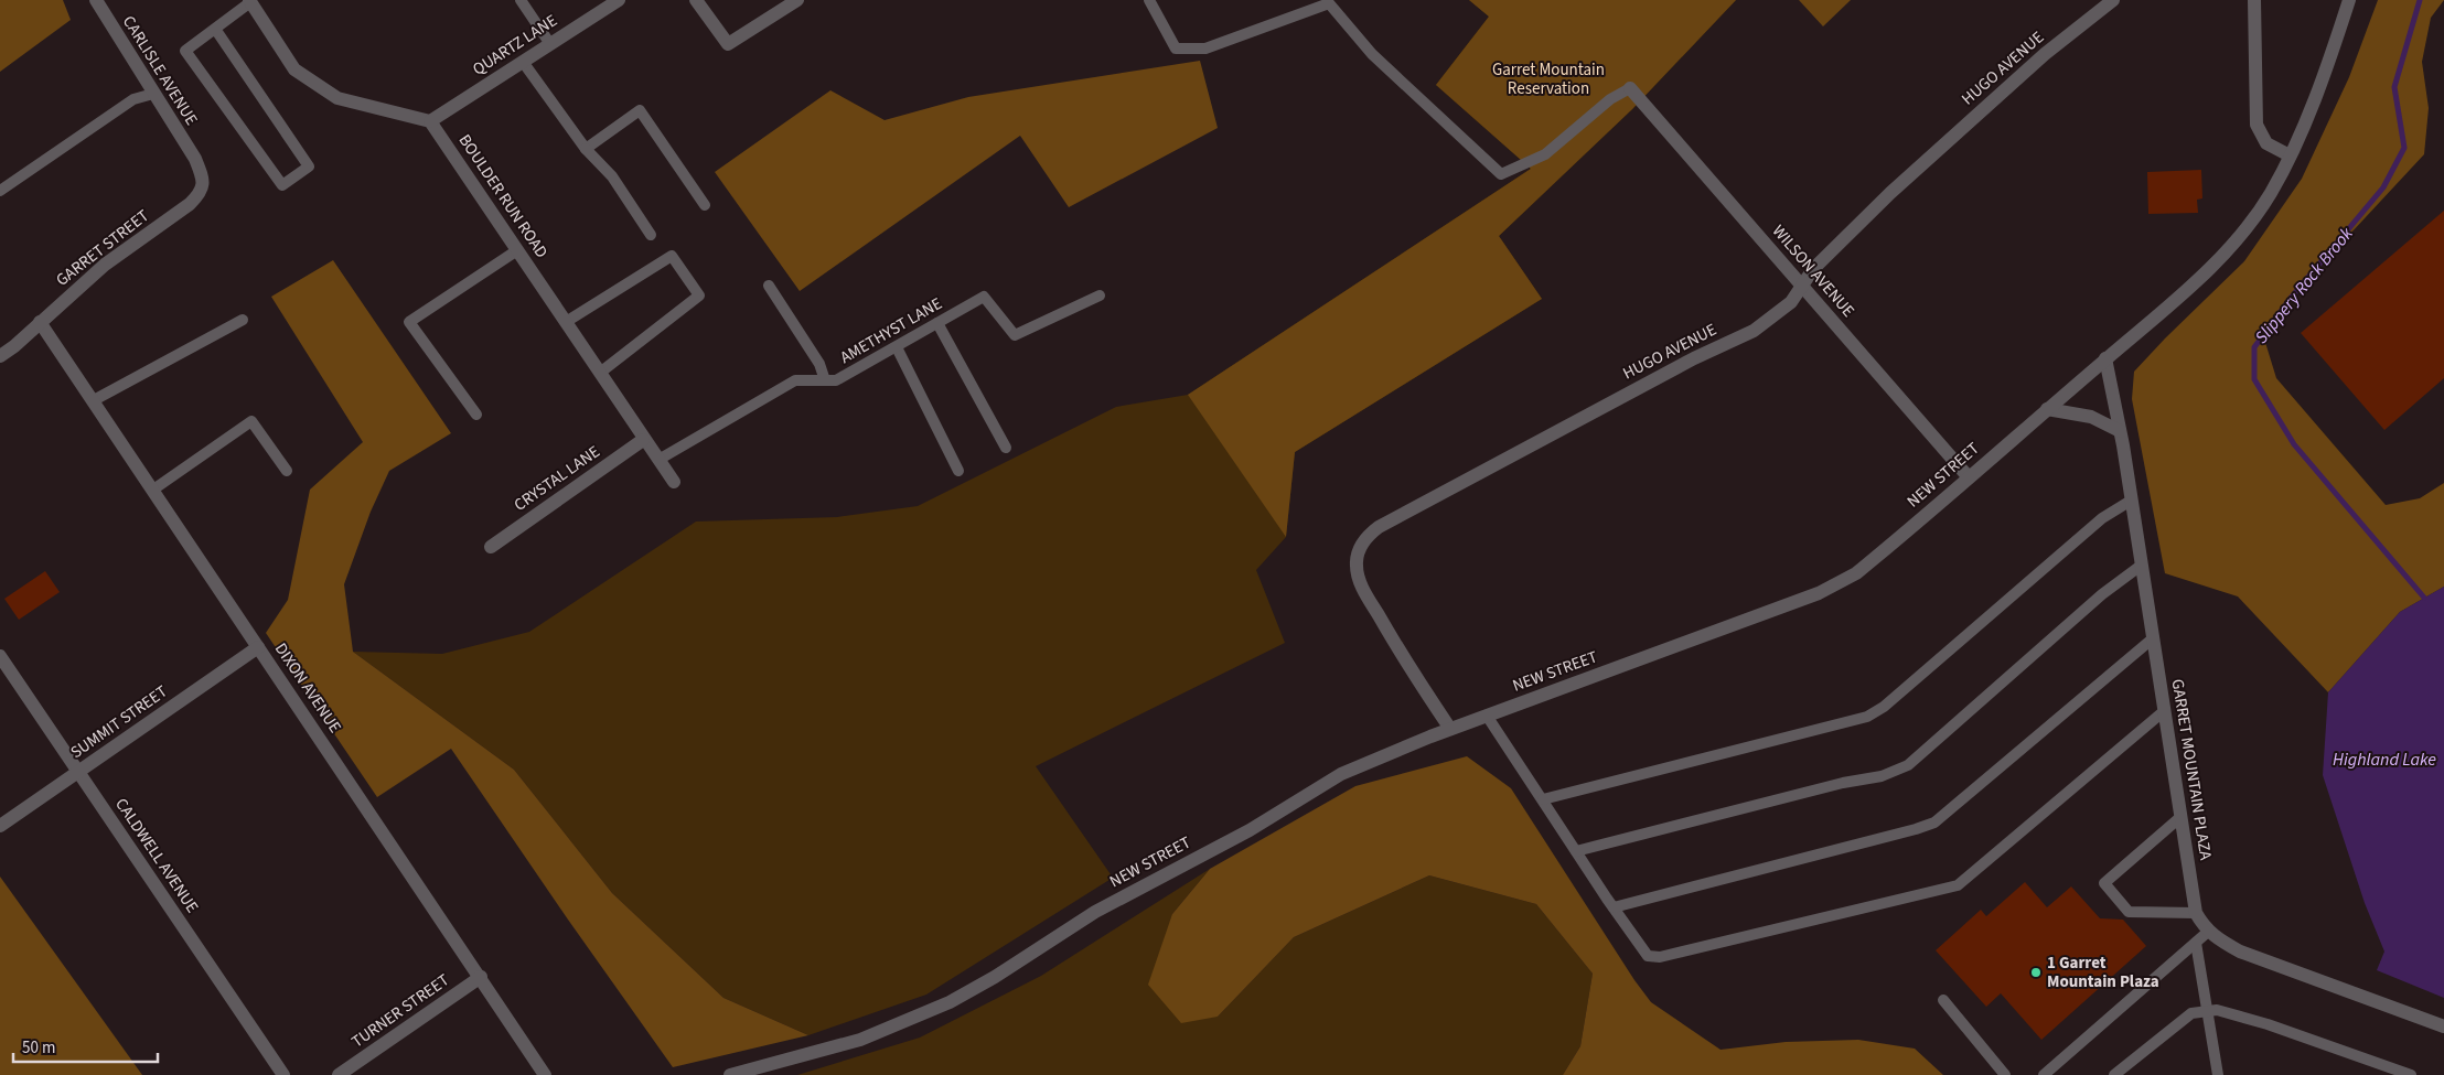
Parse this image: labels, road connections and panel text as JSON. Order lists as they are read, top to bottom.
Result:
{
  "streets": {
    "street": [
      "QUARTZ LANE",
      "HUGO AVENUE",
      "CARLISLE AVENUE",
      "BOULDER RUN ROAD",
      "GARRET STREET",
      "WILSON AVENUE",
      "NEW STREET",
      "CRYSTAL LANE",
      "DIXON AVENUE",
      "SUMMIT STREET",
      "GARRET MOUNTAIN PLAZA",
      "CALDWELL AVENUE",
      "TURNER STREET"
    ],
    "lane": ["AMETHYST LANE"]
  },
  "crossings": [
    ["QUARTZ LANE", "BOULDER RUN ROAD"],
    ["HUGO AVENUE", "WILSON AVENUE"],
    ["HUGO AVENUE", "NEW STREET"],
    ["CARLISLE AVENUE", "GARRET STREET"],
    ["BOULDER RUN ROAD", "AMETHYST LANE"],
    ["BOULDER RUN ROAD", "CRYSTAL LANE"],
    ["GARRET STREET", "DIXON AVENUE"],
    ["WILSON AVENUE", "NEW STREET"],
    ["NEW STREET", "GARRET MOUNTAIN PLAZA"],
    ["DIXON AVENUE", "SUMMIT STREET"],
    ["DIXON AVENUE", "TURNER STREET"],
    ["SUMMIT STREET", "CALDWELL AVENUE"]
  ],
  "water": ["Slippery Rock Brook", "Highland Lake"],
  "parks": ["Garret Mountain Reservation"],
  "places": ["1 Garret Mountain Plaza"],
  "scale_bar": "50 m"
}
